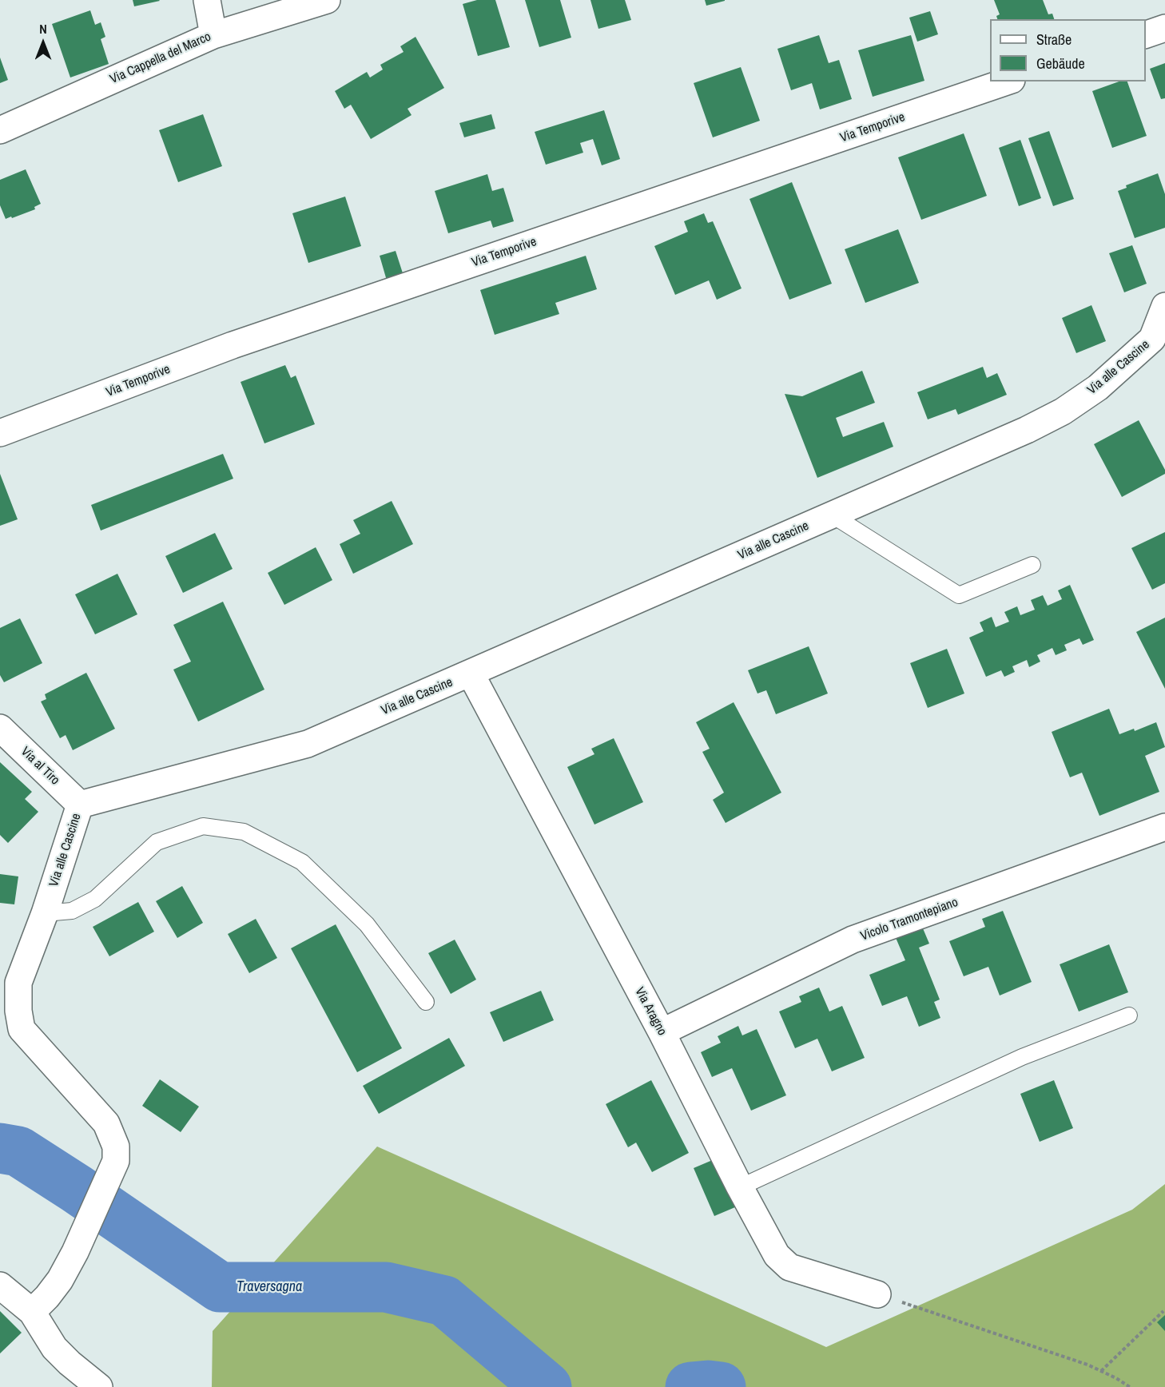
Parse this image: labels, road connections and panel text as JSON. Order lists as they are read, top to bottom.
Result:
{
  "streets": {
    "street": [
      "Via Cappella del Marco",
      "Via Temporive",
      "Via alle Cascine",
      "Via al Tiro",
      "Vicolo Tramontepiano",
      "Via Aragno"
    ]
  },
  "crossings": [
    ["Via alle Cascine", "Via al Tiro"],
    ["Via alle Cascine", "Via Aragno"],
    ["Vicolo Tramontepiano", "Via Aragno"]
  ],
  "water": ["Traversagna"],
  "legend": ["Straße", "Gebäude"],
  "north": "top"
}
